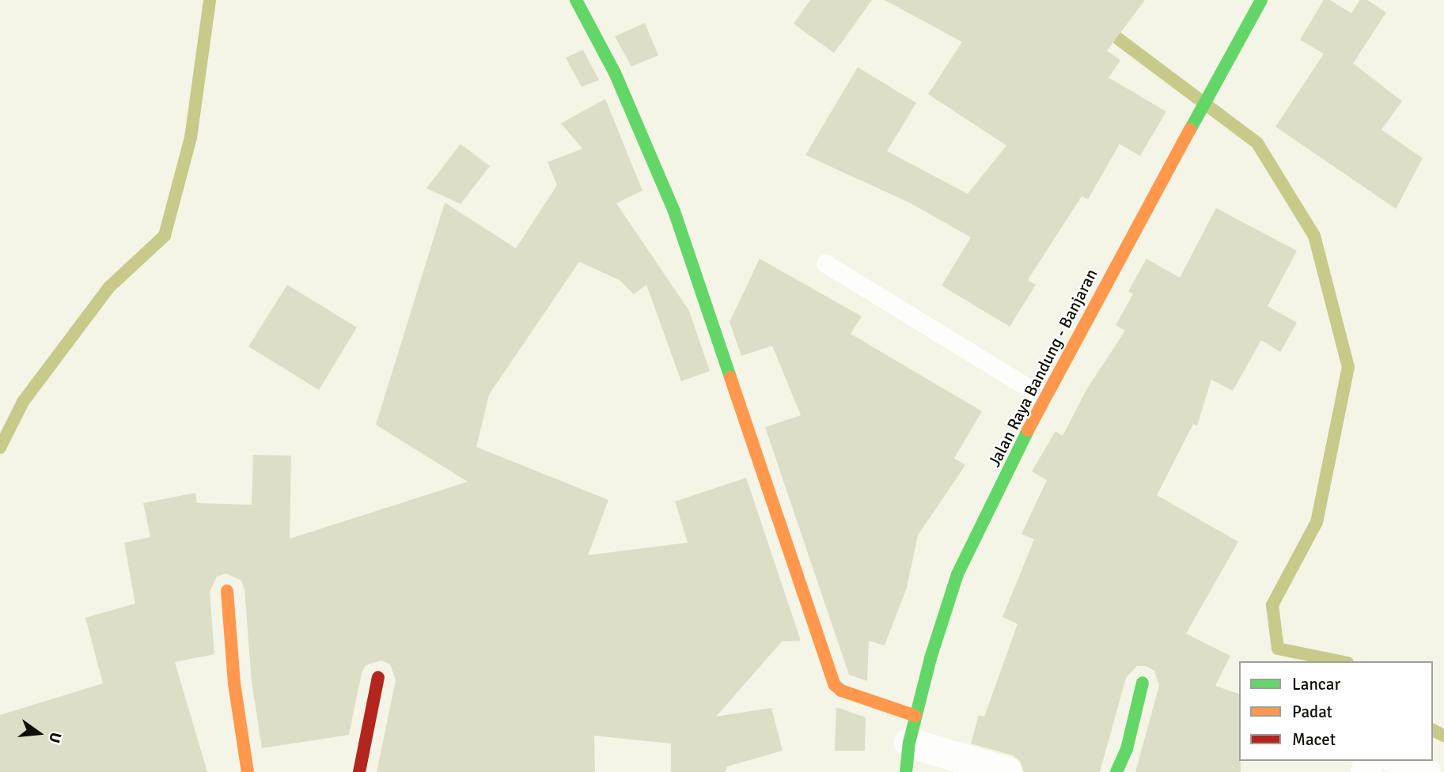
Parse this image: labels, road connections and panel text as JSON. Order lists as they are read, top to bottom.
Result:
{
  "streets": {
    "street": ["Jalan Raya Bandung - Banjaran"]
  },
  "legend": ["Lancar", "Padat", "Macet"],
  "north": "right"
}
